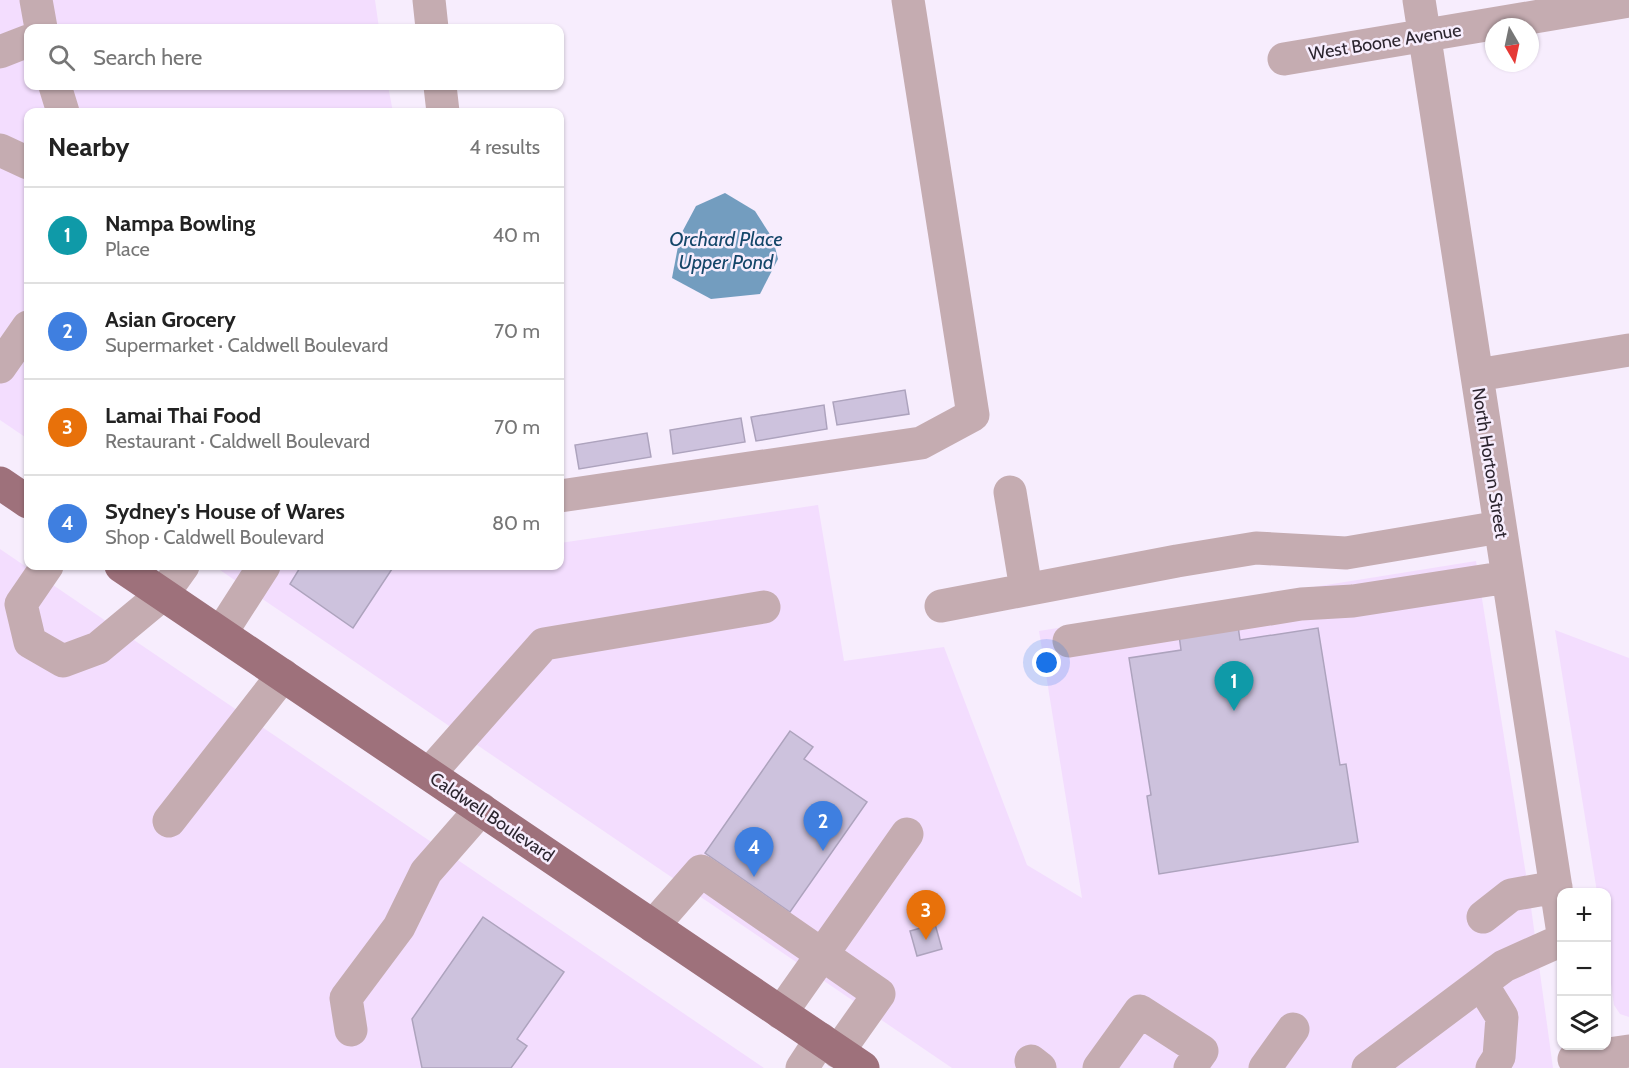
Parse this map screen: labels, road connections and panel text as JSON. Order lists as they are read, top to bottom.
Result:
{
  "streets": {
    "main road": ["Caldwell Boulevard"],
    "street": ["West Boone Avenue", "North Horton Street"]
  },
  "crossings": [
    ["West Boone Avenue", "North Horton Street"]
  ],
  "water": ["Orchard Place Upper Pond"],
  "north": "bottom",
  "page": {
    "search": "Search here",
    "heading": ["Nearby", "4 results"],
    "list": [
      {
        "mark": "1",
        "name": "Nampa Bowling",
        "note": "Place",
        "value": "40 m"
      },
      {
        "mark": "2",
        "name": "Asian Grocery",
        "note": "Supermarket · Caldwell Boulevard",
        "value": "70 m"
      },
      {
        "mark": "3",
        "name": "Lamai Thai Food",
        "note": "Restaurant · Caldwell Boulevard",
        "value": "70 m"
      },
      {
        "mark": "4",
        "name": "Sydney's House of Wares",
        "note": "Shop · Caldwell Boulevard",
        "value": "80 m"
      }
    ],
    "pins": [
      "1",
      "2",
      "4",
      "3"
    ],
    "map_buttons": ["+", "−"]
  }
}
